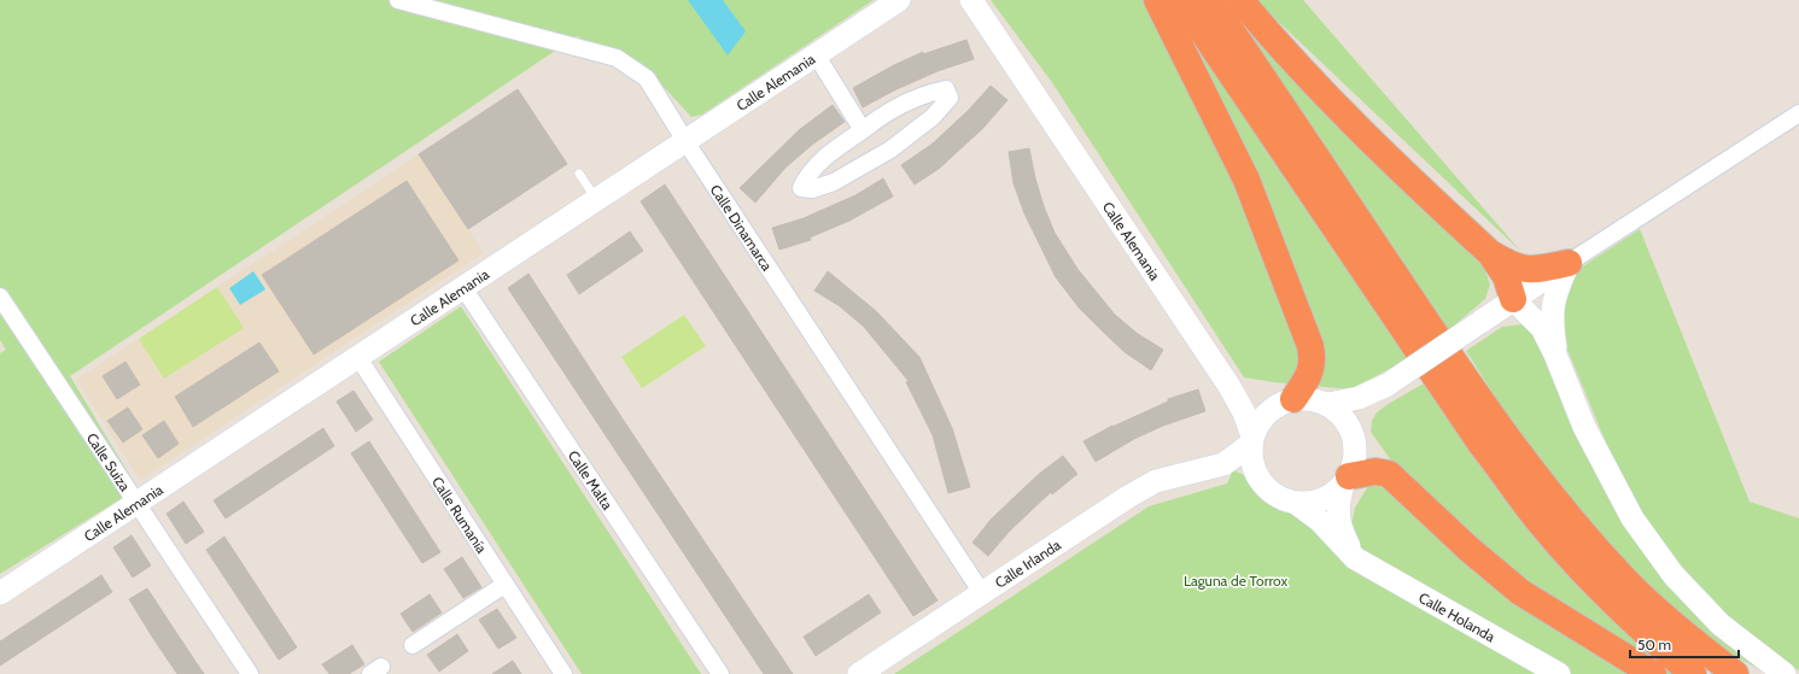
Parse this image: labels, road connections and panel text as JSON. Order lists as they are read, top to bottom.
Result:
{
  "streets": {
    "street": [
      "Calle Alemania",
      "Calle Dinamarca",
      "Calle Suiza",
      "Calle Malta",
      "Calle Rumanía",
      "Calle Irlanda",
      "Calle Holanda"
    ]
  },
  "crossings": [
    ["Calle Alemania", "Calle Dinamarca"],
    ["Calle Alemania", "Calle Suiza"],
    ["Calle Alemania", "Calle Malta"],
    ["Calle Alemania", "Calle Rumanía"],
    ["Calle Alemania", "Calle Irlanda"],
    ["Calle Alemania", "Calle Holanda"],
    ["Calle Dinamarca", "Calle Irlanda"],
    ["Calle Irlanda", "Calle Holanda"]
  ],
  "parks": ["Laguna de Torrox"],
  "scale_bar": "50 m"
}
